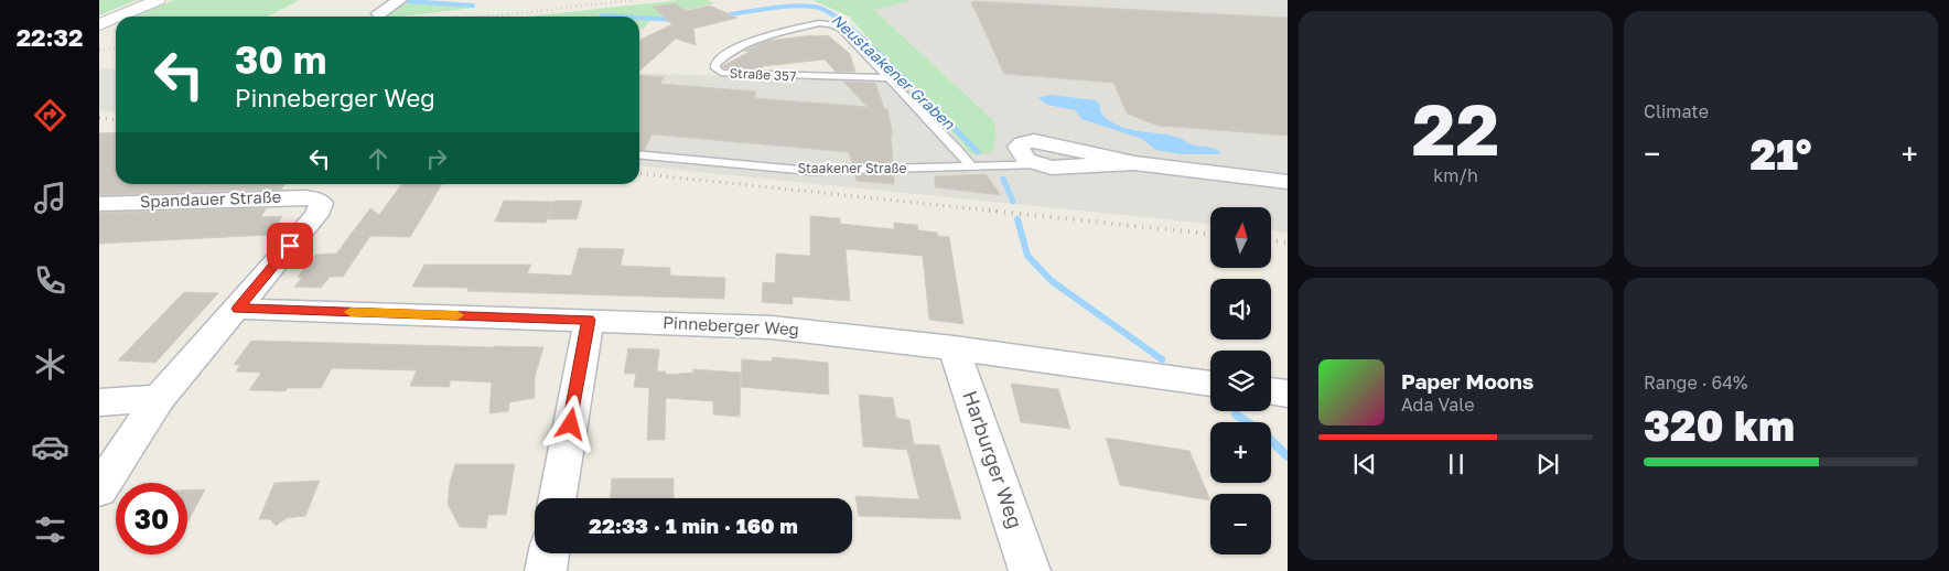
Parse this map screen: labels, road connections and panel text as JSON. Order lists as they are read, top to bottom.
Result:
{
  "streets": {
    "street": [
      "Staakener Straße",
      "Spandauer Straße",
      "Pinneberger Weg",
      "Harburger Weg"
    ],
    "lane": ["Straße 357"]
  },
  "crossings": [
    ["Straße 357", "Staakener Straße"],
    ["Spandauer Straße", "Pinneberger Weg"],
    ["Pinneberger Weg", "Harburger Weg"]
  ],
  "water": ["Neustaakener Graben"],
  "north": "top",
  "page": {
    "tabs": "22:32",
    "tile": [
      ["22", "km/h"],
      "Climate",
      ["Range · 64%", "320 km"]
    ],
    "turn": ["30 m", "Pinneberger Weg"],
    "heat": ["−", "21°", "+"],
    "map_buttons": ["+", "−"],
    "song": ["Paper Moons", "Ada Vale"],
    "limit": "30",
    "trip": "22:33 · 1 min · 160 m"
  }
}
